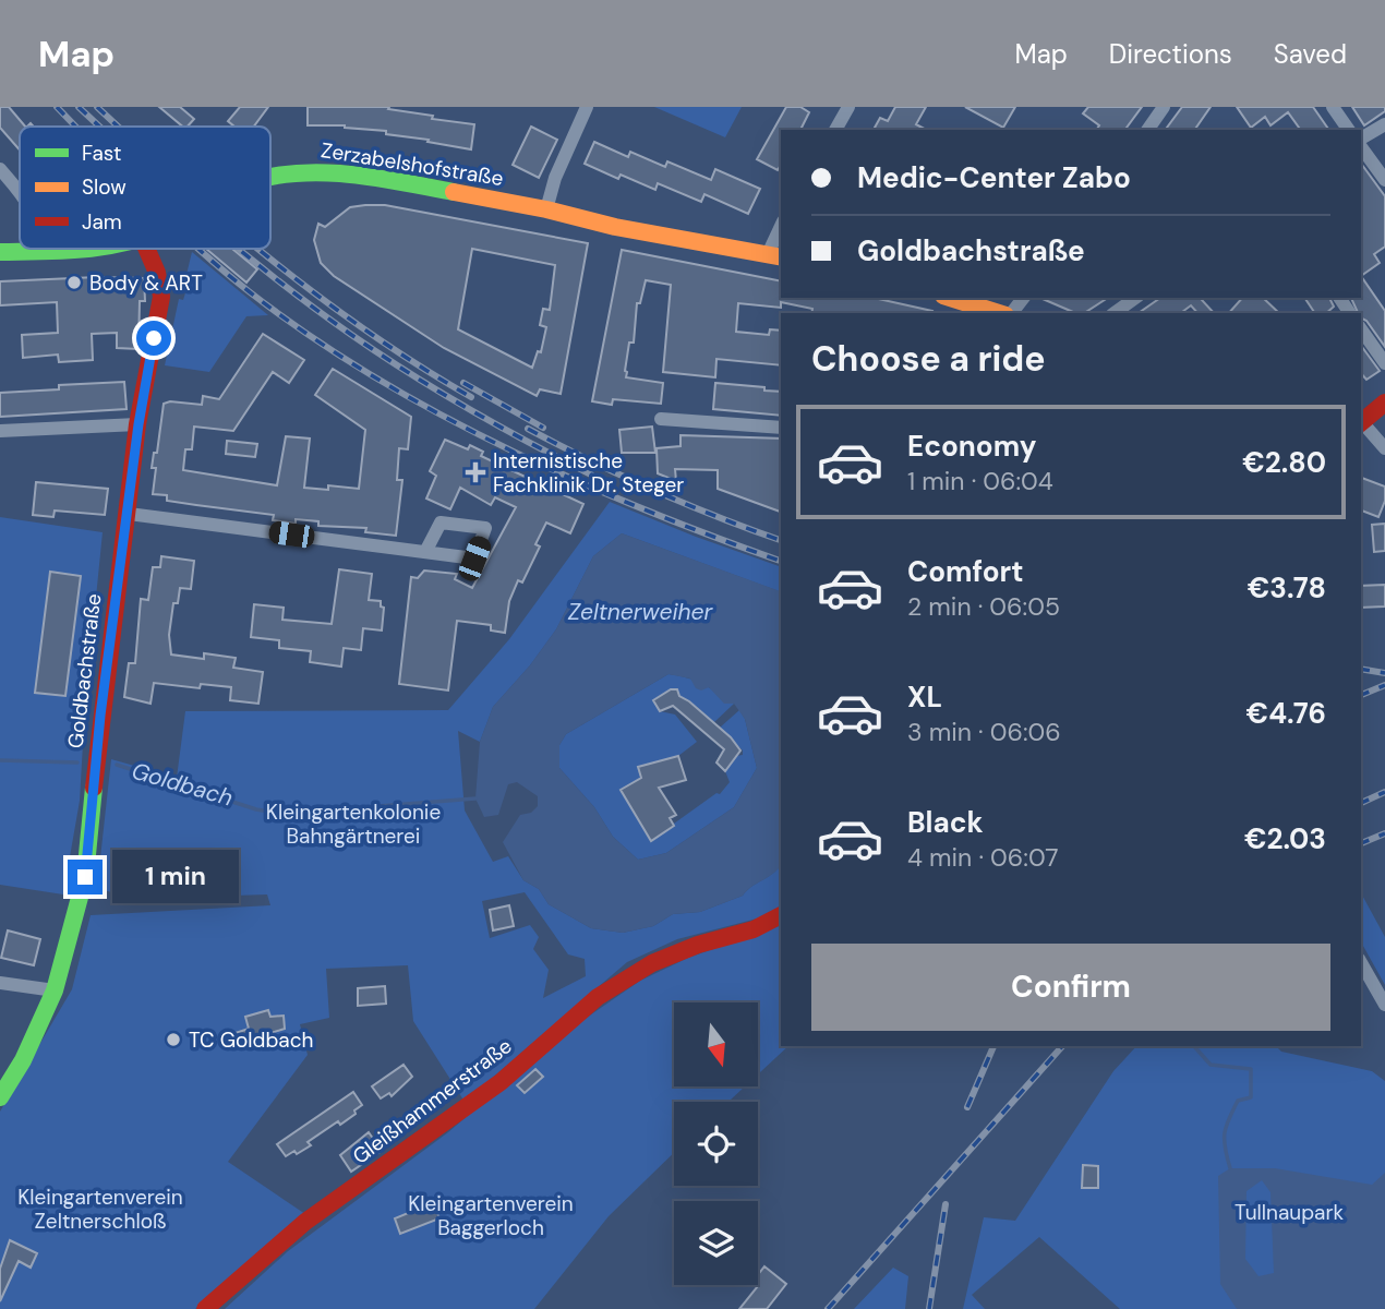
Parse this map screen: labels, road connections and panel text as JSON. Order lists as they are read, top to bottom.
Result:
{
  "streets": {
    "street": ["Zerzabelshofstraße", "Goldbachstraße", "Gleißhammerstraße"]
  },
  "water": ["Zeltnerweiher", "Goldbach"],
  "parks": [
    "Kleingartenkolonie Bahngärtnerei",
    "Kleingartenverein Zeltnerschloß",
    "Kleingartenverein Baggerloch",
    "Tullnaupark"
  ],
  "places": {
    "other": ["Body & ART", "TC Goldbach"],
    "health": ["Internistische Fachklinik Dr. Steger"]
  },
  "legend": ["Fast", "Slow", "Jam"],
  "north": "bottom",
  "page": {
    "header": "Map",
    "nav": ["Map", "Directions", "Saved"],
    "banner": ["Medic-Center Zabo", "Goldbachstraße"],
    "heading": "Choose a ride",
    "list": [
      {
        "name": "Economy",
        "note": "1 min · 06:04",
        "value": "€2.80"
      },
      {
        "name": "Comfort",
        "note": "2 min · 06:05",
        "value": "€3.78"
      },
      {
        "name": "XL",
        "note": "3 min · 06:06",
        "value": "€4.76"
      },
      {
        "name": "Black",
        "note": "4 min · 06:07",
        "value": "€2.03"
      }
    ],
    "bubble": "1 min",
    "buttons": "Confirm"
  }
}
